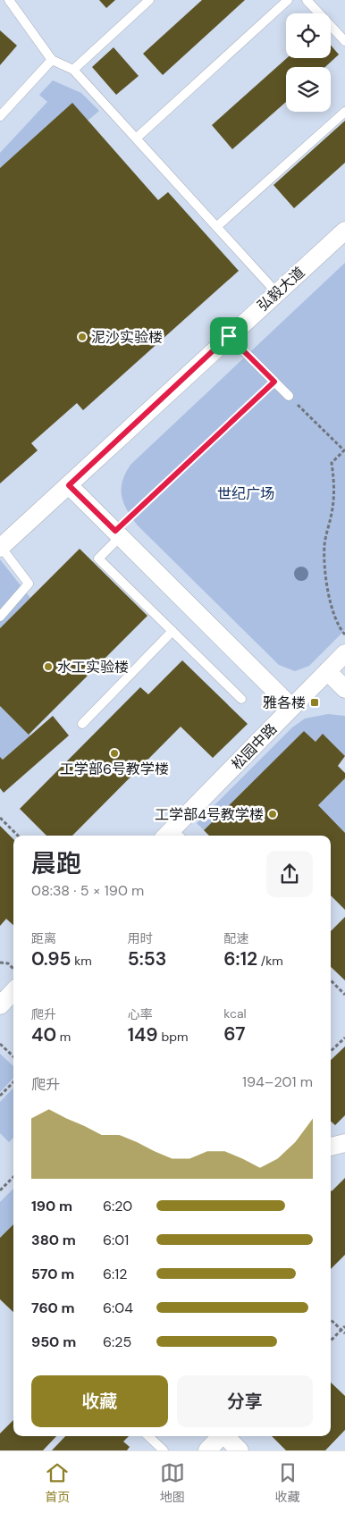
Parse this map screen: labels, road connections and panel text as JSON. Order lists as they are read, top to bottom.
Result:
{
  "streets": {
    "street": ["弘毅大道", "松园中路"]
  },
  "parks": ["世纪广场"],
  "places": {
    "other": [
      "泥沙实验楼",
      "水工实验楼",
      "工学部6号教学楼",
      "工学部4号教学楼"
    ],
    "transit": ["雅各楼"]
  },
  "page": {
    "heading": ["晨跑", "08:38 · 5 × 190 m"],
    "stats": [
      ["距离", "0.95 km"],
      ["用时", "5:53"],
      ["配速", "6:12 /km"],
      ["爬升", "40 m"],
      ["心率", "149 bpm"],
      ["kcal", "67"]
    ],
    "chart": ["爬升", "194–201 m"],
    "list": [
      {
        "name": "190 m",
        "note": "6:20"
      },
      {
        "name": "380 m",
        "note": "6:01"
      },
      {
        "name": "570 m",
        "note": "6:12"
      },
      {
        "name": "760 m",
        "note": "6:04"
      },
      {
        "name": "950 m",
        "note": "6:25"
      }
    ],
    "buttons": ["收藏", "分享"],
    "tabs": ["首页", "地图", "收藏"]
  }
}
